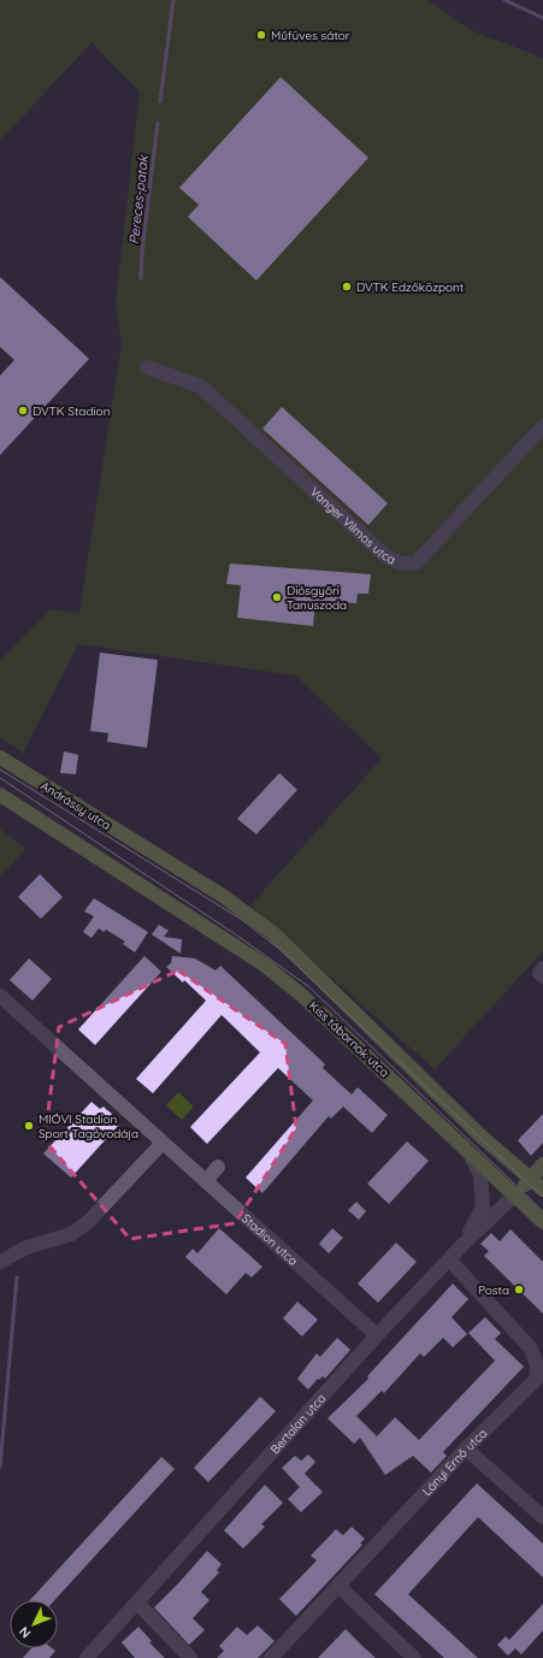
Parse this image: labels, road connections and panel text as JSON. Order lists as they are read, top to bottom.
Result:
{
  "streets": {
    "main road": ["Andrássy utca", "Kiss tábornok utca"],
    "street": [
      "Vanger Vilmos utca",
      "Stadion utca",
      "Bertalan utca",
      "Lányi Ernő utca"
    ]
  },
  "crossings": [
    ["Andrássy utca", "Kiss tábornok utca"],
    ["Kiss tábornok utca", "Bertalan utca"],
    ["Stadion utca", "Bertalan utca"],
    ["Bertalan utca", "Lányi Ernő utca"]
  ],
  "water": ["Pereces-patak"],
  "places": [
    "Műfüves sátor",
    "DVTK Edzőközpont",
    "DVTK Stadion",
    "Diósgyőri Tanuszoda",
    "MIÓVI Stadion Sport Tagóvodája",
    "Posta"
  ],
  "north": "bottom left"
}
